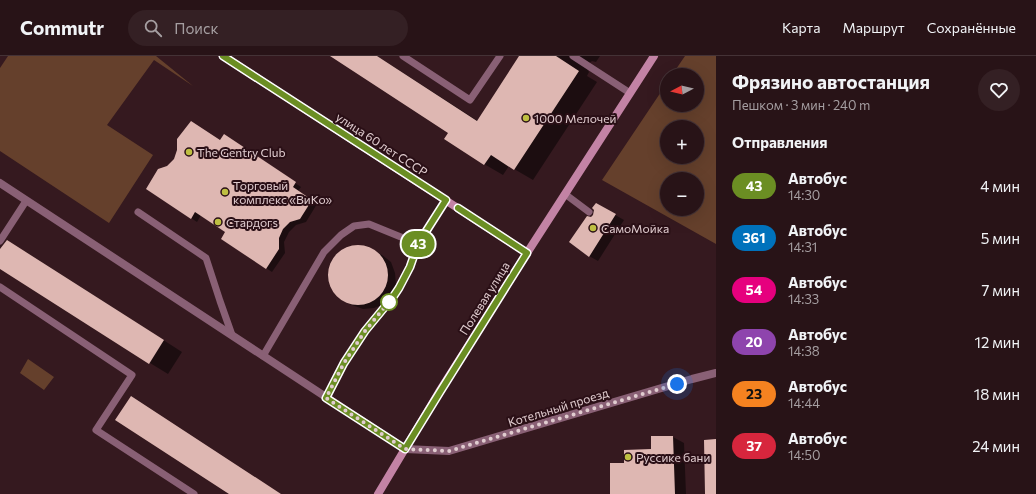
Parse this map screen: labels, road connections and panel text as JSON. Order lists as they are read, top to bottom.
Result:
{
  "streets": {
    "street": ["улица 60 лет СССР", "Полевая улица", "Котельный проезд"]
  },
  "crossings": [
    ["улица 60 лет СССР", "Полевая улица"],
    ["Полевая улица", "Котельный проезд"]
  ],
  "places": [
    "1000 Мелочей",
    "The Gentry Club",
    "Торговый комплекс «ВиКо»",
    "Стардогs",
    "СамоМойка",
    "Руссике бани"
  ],
  "lines": ["bus line 43"],
  "north": "left",
  "page": {
    "header": "Commutr",
    "search": "Поиск",
    "nav": ["Карта", "Маршрут", "Сохранённые"],
    "on_map": "43",
    "heading": [
      ["Фрязино автостанция", "Пешком · 3 мин · 240 m"],
      "Отправления"
    ],
    "map_buttons": ["+", "−"],
    "list": [
      {
        "mark": "43",
        "name": "Автобус",
        "note": "14:30",
        "value": "4 мин"
      },
      {
        "mark": "361",
        "name": "Автобус",
        "note": "14:31",
        "value": "5 мин"
      },
      {
        "mark": "54",
        "name": "Автобус",
        "note": "14:33",
        "value": "7 мин"
      },
      {
        "mark": "20",
        "name": "Автобус",
        "note": "14:38",
        "value": "12 мин"
      },
      {
        "mark": "23",
        "name": "Автобус",
        "note": "14:44",
        "value": "18 мин"
      },
      {
        "mark": "37",
        "name": "Автобус",
        "note": "14:50",
        "value": "24 мин"
      }
    ]
  }
}
